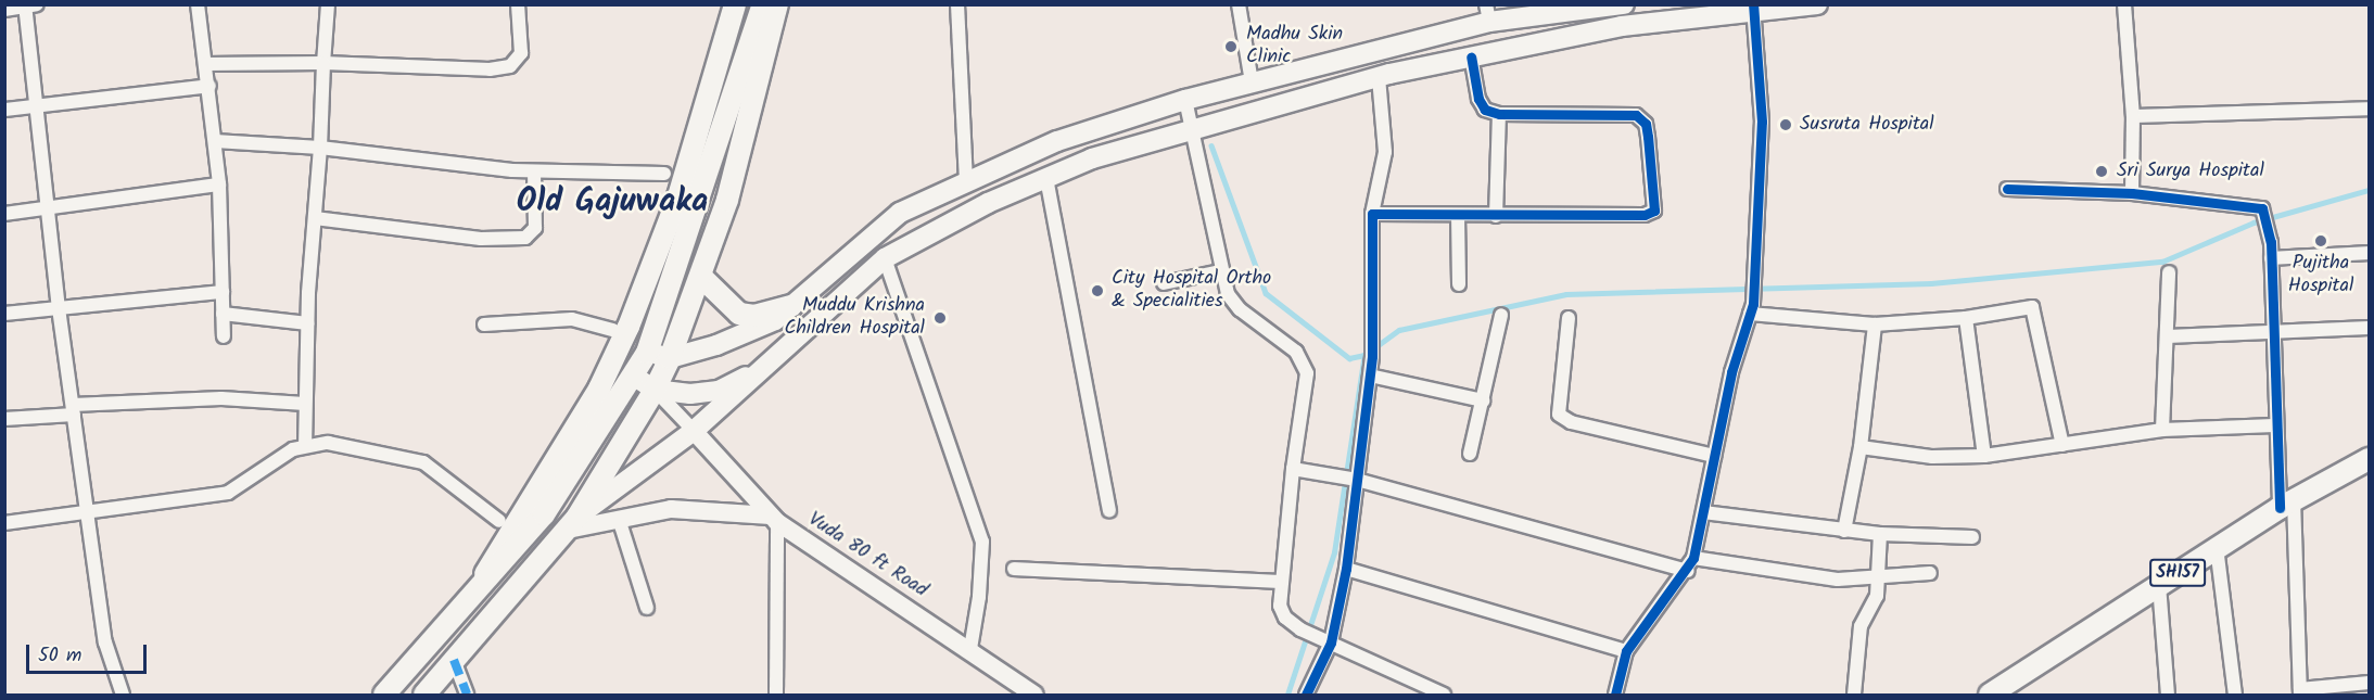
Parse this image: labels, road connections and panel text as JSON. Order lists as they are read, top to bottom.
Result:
{
  "streets": {
    "main road": ["SH157"],
    "street": ["Vuda 80 ft Road"]
  },
  "districts": ["Old Gajuwaka"],
  "places": [
    "Madhu Skin Clinic",
    "Susruta Hospital",
    "Sri Surya Hospital",
    "Pujitha Hospital",
    "City Hospital Ortho & Specialities",
    "Muddu Krishna Children Hospital"
  ],
  "scale_bar": "50 m"
}
